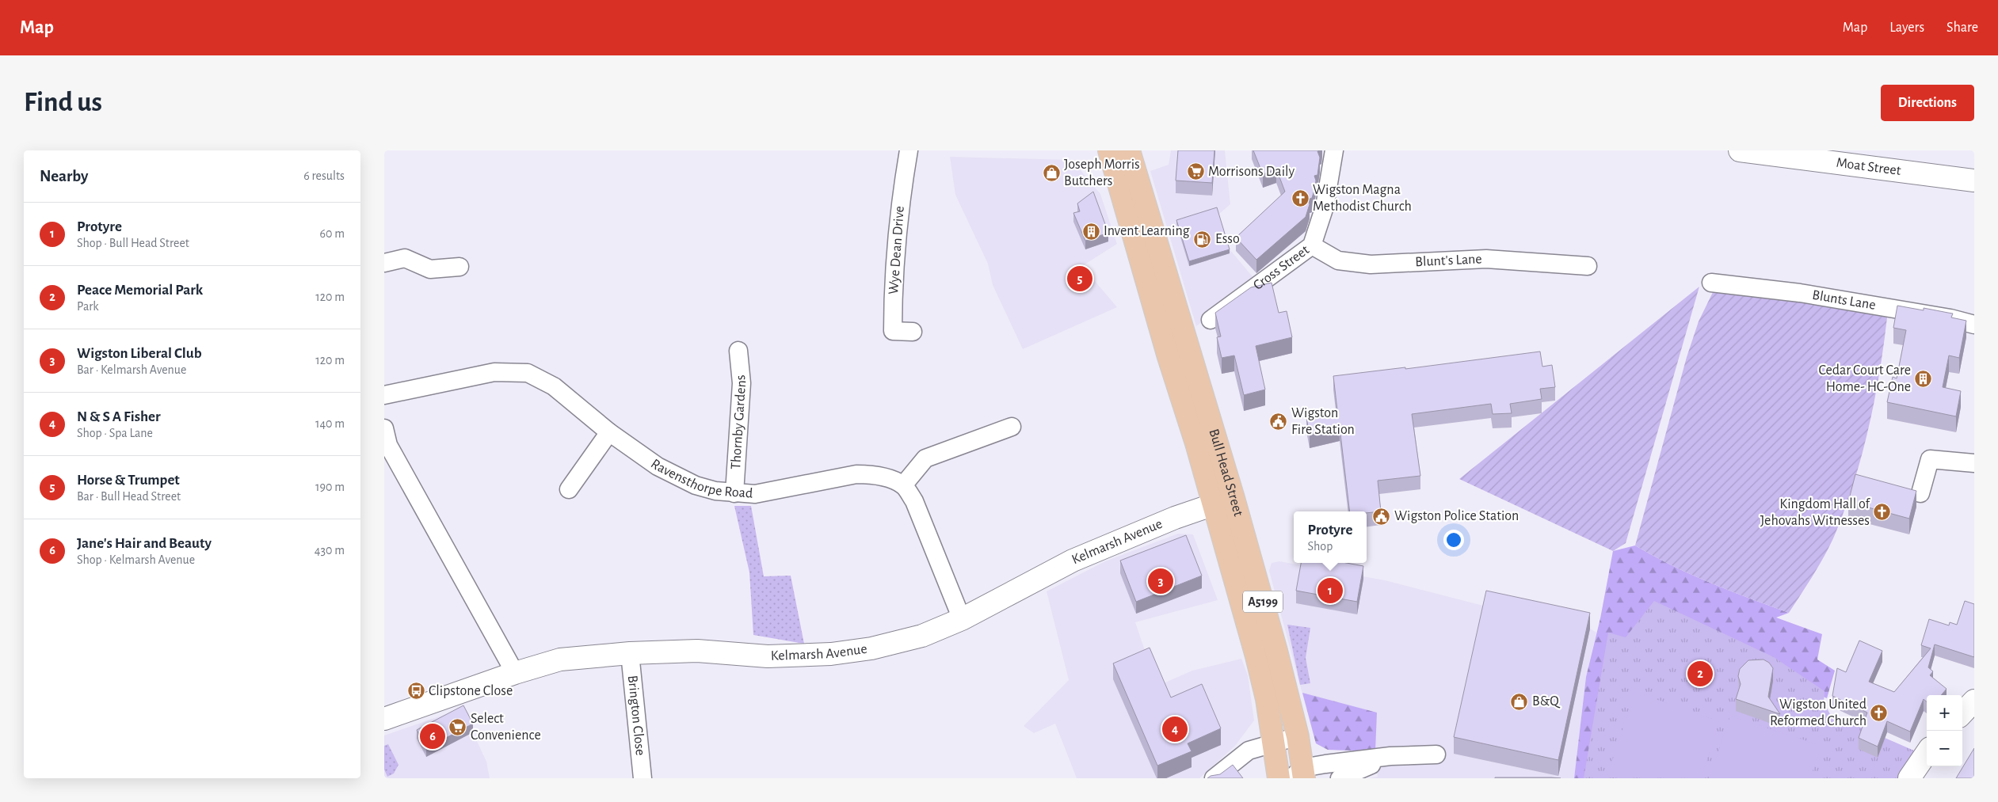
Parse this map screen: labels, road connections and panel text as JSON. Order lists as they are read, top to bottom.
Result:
{
  "streets": {
    "main road": ["Bull Head Street", "A5199"],
    "street": [
      "Moat Street",
      "Wye Dean Drive",
      "Blunt's Lane",
      "Cross Street",
      "Blunts Lane",
      "Thornby Gardens",
      "Ravensthorpe Road",
      "Kelmarsh Avenue",
      "Brington Close"
    ]
  },
  "crossings": [
    ["Blunt's Lane", "Cross Street"],
    ["Thornby Gardens", "Ravensthorpe Road"],
    ["Bull Head Street", "Kelmarsh Avenue"],
    ["Kelmarsh Avenue", "Brington Close"]
  ],
  "places": {
    "supermarket": ["Morrisons Daily", "Select Convenience"],
    "shop": ["Joseph Morris Butchers", "B&Q"],
    "church": ["Wigston Magna Methodist Church", "Kingdom Hall of Jehovahs Witnesses", "Wigston United Reformed Church"],
    "building": ["Invent Learning", "Cedar Court Care Home- HC-One"],
    "fuel station": ["Esso"],
    "public building": ["Wigston Fire Station", "Wigston Police Station"],
    "bus stop": ["Clipstone Close"]
  },
  "page": {
    "header": "Map",
    "nav": ["Map", "Layers", "Share"],
    "buttons": "Directions",
    "title": "Find us",
    "heading": ["Nearby", "6 results"],
    "list": [
      {
        "mark": "1",
        "name": "Protyre",
        "note": "Shop · Bull Head Street",
        "value": "60 m"
      },
      {
        "mark": "2",
        "name": "Peace Memorial Park",
        "note": "Park",
        "value": "120 m"
      },
      {
        "mark": "3",
        "name": "Wigston Liberal Club",
        "note": "Bar · Kelmarsh Avenue",
        "value": "120 m"
      },
      {
        "mark": "4",
        "name": "N & S A Fisher",
        "note": "Shop · Spa Lane",
        "value": "140 m"
      },
      {
        "mark": "5",
        "name": "Horse & Trumpet",
        "note": "Bar · Bull Head Street",
        "value": "190 m"
      },
      {
        "mark": "6",
        "name": "Jane's Hair and Beauty",
        "note": "Shop · Kelmarsh Avenue",
        "value": "430 m"
      }
    ],
    "pins": [
      "5",
      "3",
      "1",
      "2",
      "4",
      "6"
    ],
    "popup": ["Protyre", "Shop"],
    "map_buttons": ["+", "−"]
  }
}
